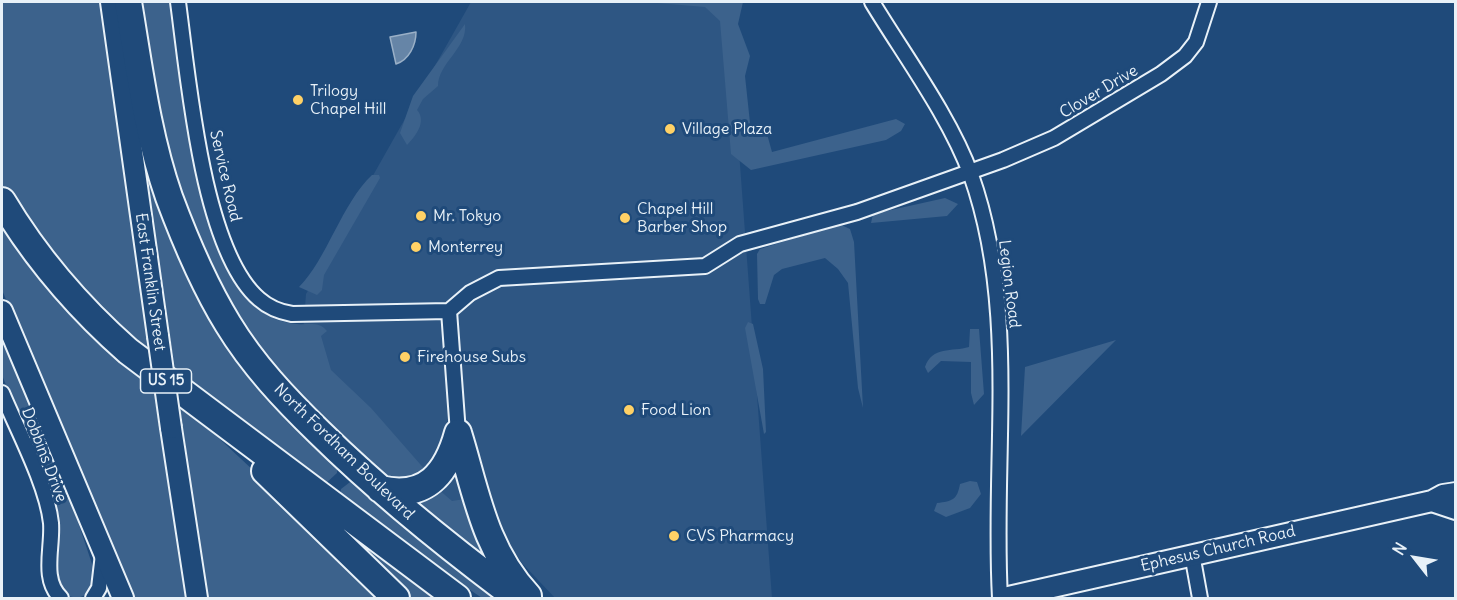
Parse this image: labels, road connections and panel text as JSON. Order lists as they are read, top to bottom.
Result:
{
  "streets": {
    "highway": ["US 15", "North Fordham Boulevard"],
    "main road": ["East Franklin Street", "Ephesus Church Road"],
    "street": [
      "Clover Drive",
      "Service Road",
      "Legion Road",
      "Dobbins Drive"
    ]
  },
  "crossings": [
    ["Clover Drive", "Service Road"],
    ["Clover Drive", "Legion Road"],
    ["Legion Road", "Ephesus Church Road"]
  ],
  "places": [
    "Trilogy Chapel Hill",
    "Village Plaza",
    "Mr. Tokyo",
    "Chapel Hill Barber Shop",
    "Monterrey",
    "Firehouse Subs",
    "Food Lion",
    "CVS Pharmacy"
  ],
  "north": "top left"
}
